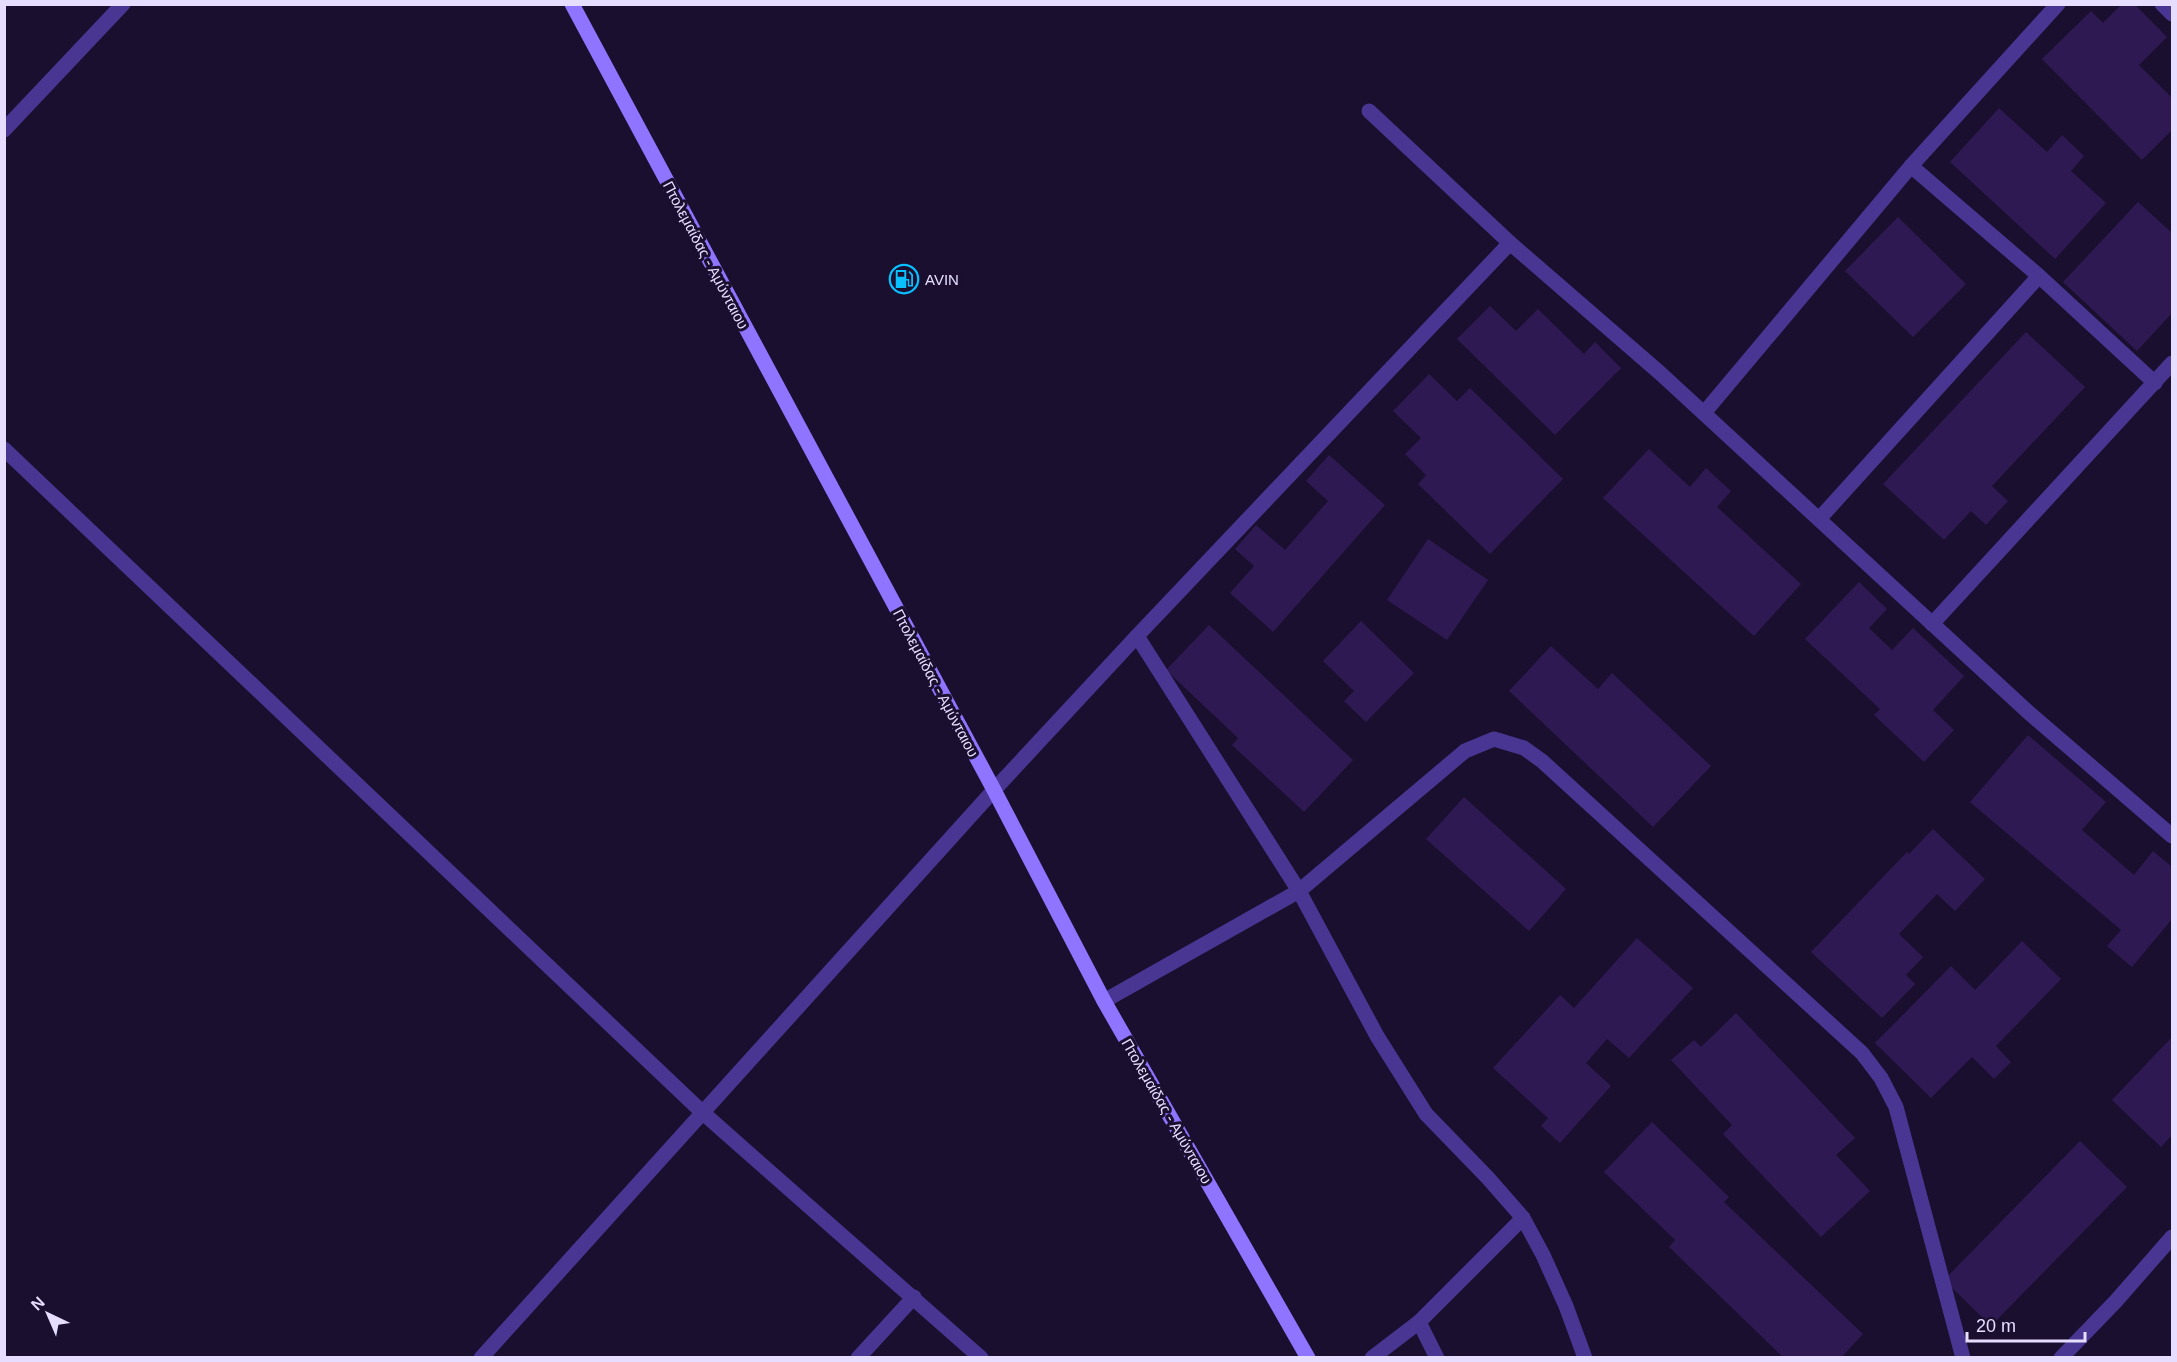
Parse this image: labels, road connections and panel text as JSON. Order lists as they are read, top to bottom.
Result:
{
  "streets": {
    "main road": ["Πτολεμαίδας - Αμύνταιου"]
  },
  "places": {
    "fuel station": ["AVIN"]
  },
  "scale_bar": "20 m",
  "north": "top left"
}
